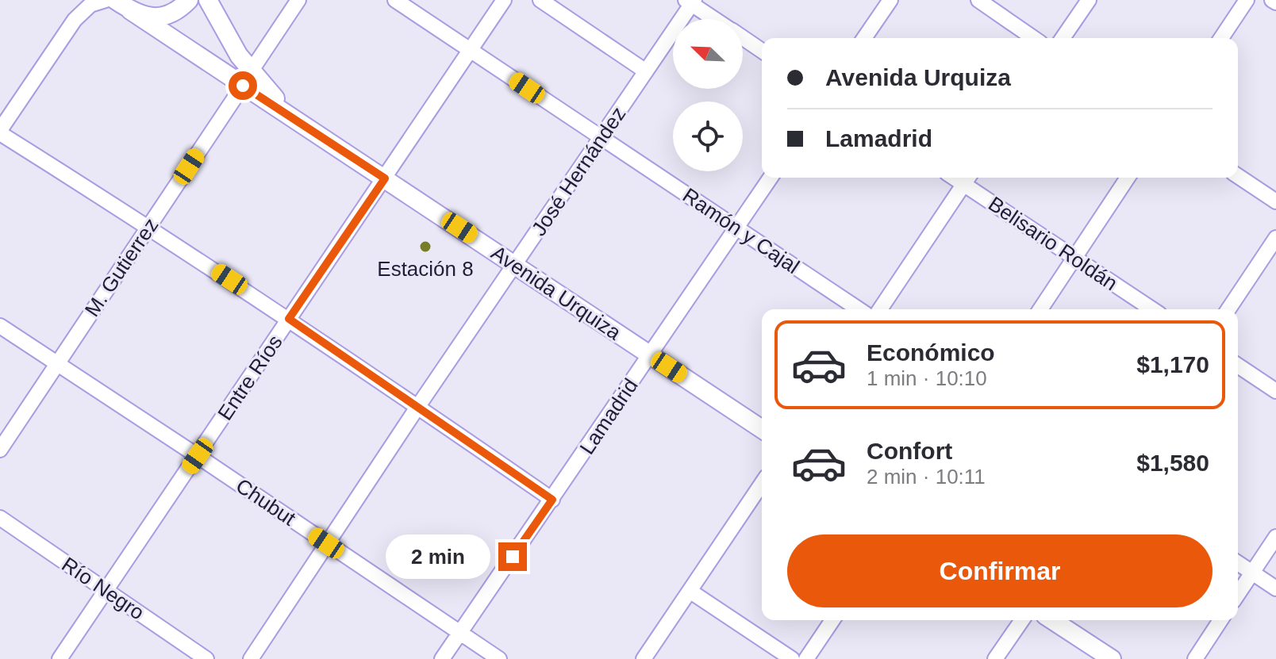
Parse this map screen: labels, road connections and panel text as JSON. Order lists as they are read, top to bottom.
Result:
{
  "streets": {
    "main road": ["Avenida Urquiza"],
    "street": [
      "José Hernández",
      "Ramón y Cajal",
      "Belisario Roldán",
      "M. Gutierrez",
      "Entre Ríos",
      "Lamadrid",
      "Chubut",
      "Río Negro"
    ]
  },
  "crossings": [
    ["José Hernández", "Ramón y Cajal"],
    ["José Hernández", "Avenida Urquiza"],
    ["José Hernández", "Chubut"],
    ["Ramón y Cajal", "Entre Ríos"],
    ["Ramón y Cajal", "Lamadrid"],
    ["M. Gutierrez", "Avenida Urquiza"],
    ["M. Gutierrez", "Chubut"],
    ["Avenida Urquiza", "Entre Ríos"],
    ["Avenida Urquiza", "Lamadrid"],
    ["Entre Ríos", "Chubut"],
    ["Entre Ríos", "Río Negro"],
    ["Lamadrid", "Chubut"]
  ],
  "places": ["Estación 8"],
  "north": "top left",
  "page": {
    "banner": ["Avenida Urquiza", "Lamadrid"],
    "list": [
      {
        "name": "Económico",
        "note": "1 min · 10:10",
        "value": "$1,170"
      },
      {
        "name": "Confort",
        "note": "2 min · 10:11",
        "value": "$1,580"
      }
    ],
    "buttons": "Confirmar",
    "bubble": "2 min"
  }
}
